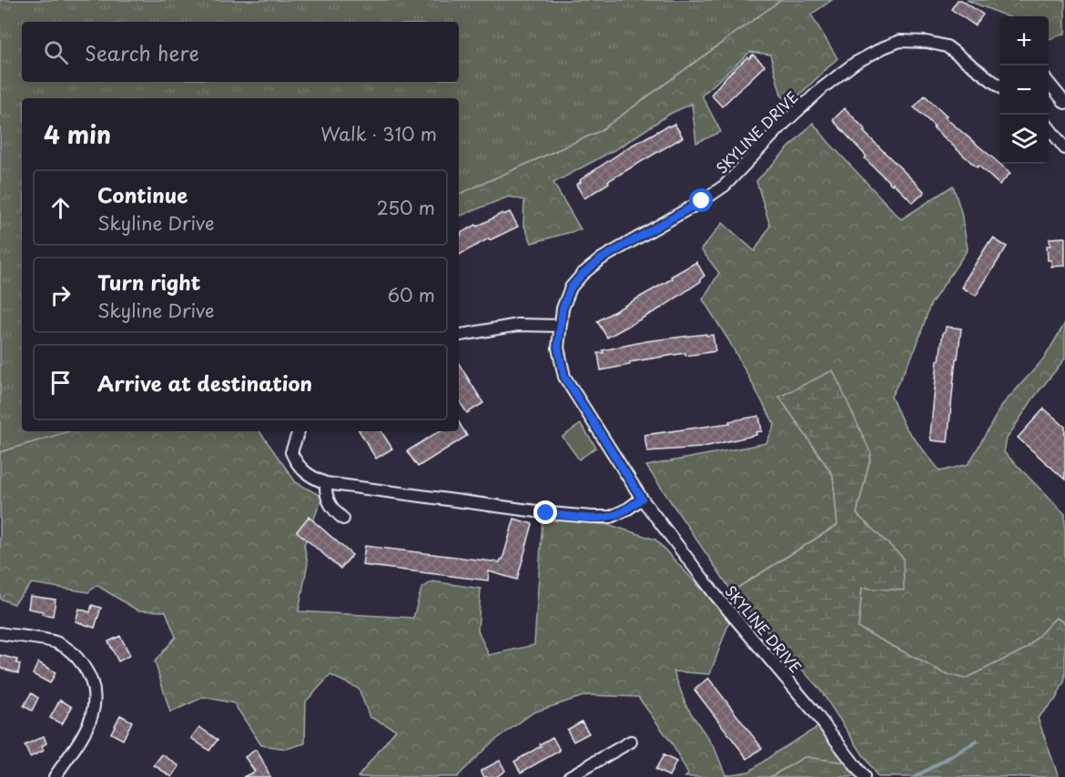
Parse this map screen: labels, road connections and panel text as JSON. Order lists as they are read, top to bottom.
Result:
{
  "streets": {
    "street": ["SKYLINE DRIVE"]
  },
  "page": {
    "map_buttons": ["+", "−"],
    "search": "Search here",
    "heading": ["4 min", "Walk · 310 m"],
    "list": [
      ["Continue", "Skyline Drive", "250 m"],
      ["Turn right", "Skyline Drive", "60 m"],
      "Arrive at destination"
    ]
  }
}
